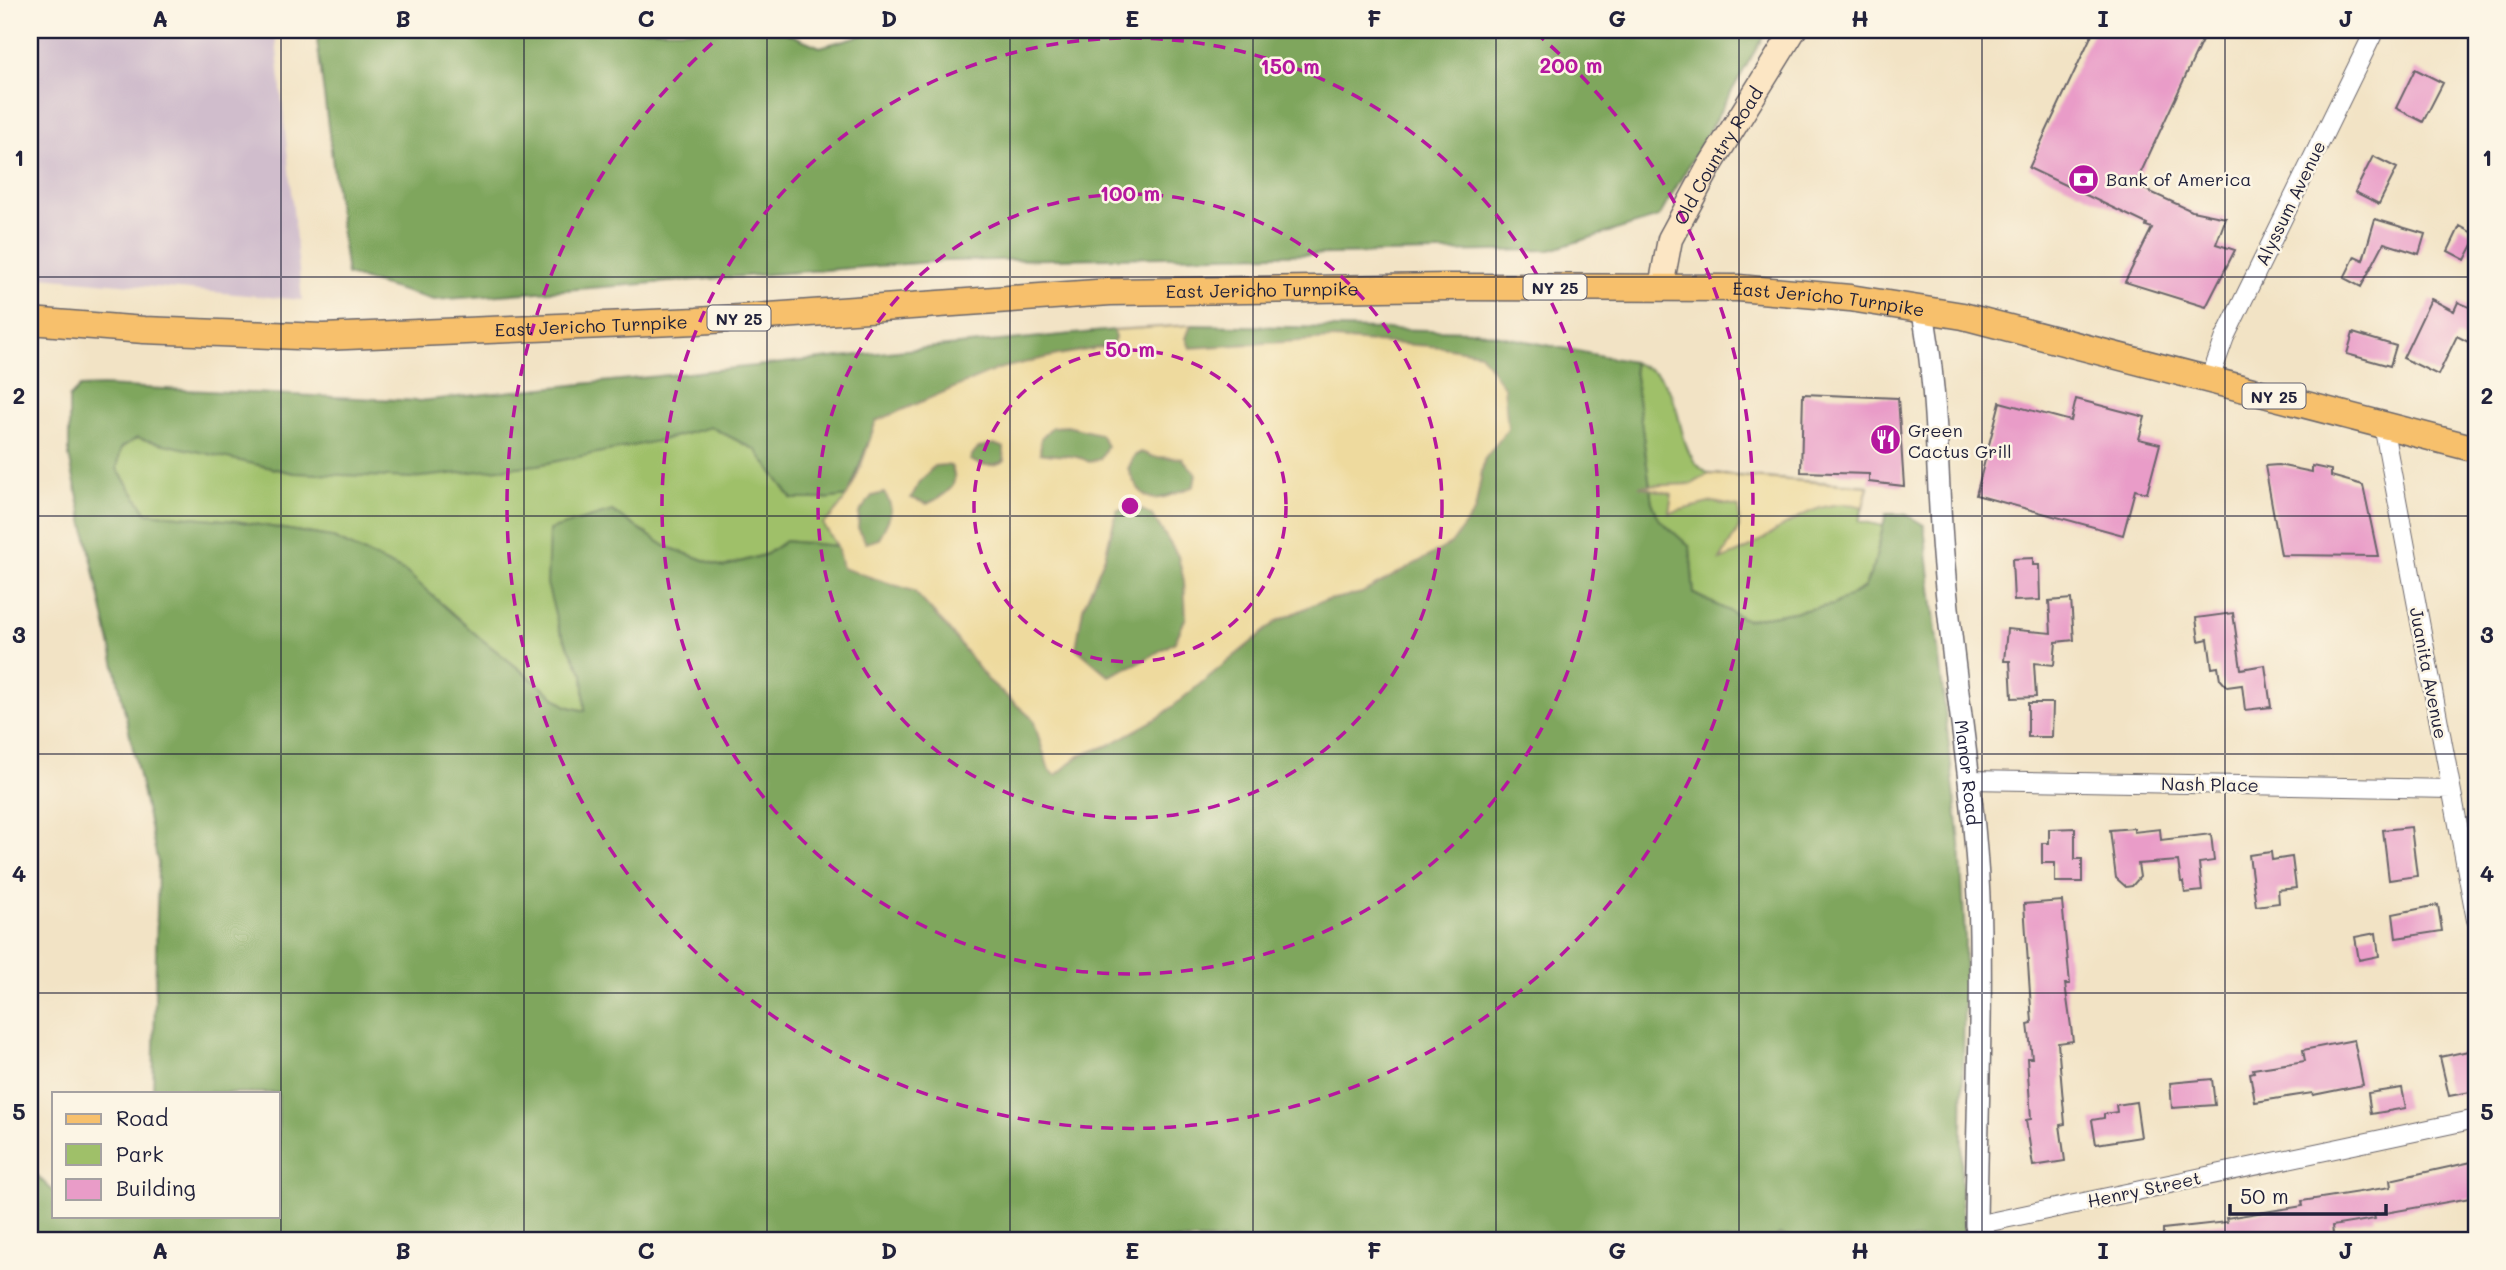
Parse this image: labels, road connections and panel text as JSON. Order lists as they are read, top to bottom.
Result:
{
  "streets": {
    "main road": ["Old Country Road", "NY 25", "East Jericho Turnpike"],
    "street": [
      "Alyssum Avenue",
      "Juanita Avenue",
      "Manor Road",
      "Nash Place",
      "Henry Street"
    ]
  },
  "crossings": [
    ["Old Country Road", "East Jericho Turnpike"],
    ["Alyssum Avenue", "East Jericho Turnpike"],
    ["East Jericho Turnpike", "Juanita Avenue"],
    ["East Jericho Turnpike", "Manor Road"],
    ["Juanita Avenue", "Nash Place"],
    ["Manor Road", "Nash Place"],
    ["Manor Road", "Henry Street"]
  ],
  "places": {
    "bank": ["Bank of America"],
    "restaurant": ["Green Cactus Grill"]
  },
  "legend": ["Road", "Park", "Building"],
  "scale_bar": "50 m",
  "grid": {
    "columns": [
      "A",
      "B",
      "C",
      "D",
      "E",
      "F",
      "G",
      "H",
      "I",
      "J"
    ],
    "rows": [
      "1",
      "2",
      "3",
      "4",
      "5"
    ]
  },
  "rings": [
    "200 m",
    "150 m",
    "100 m",
    "50 m"
  ]
}
